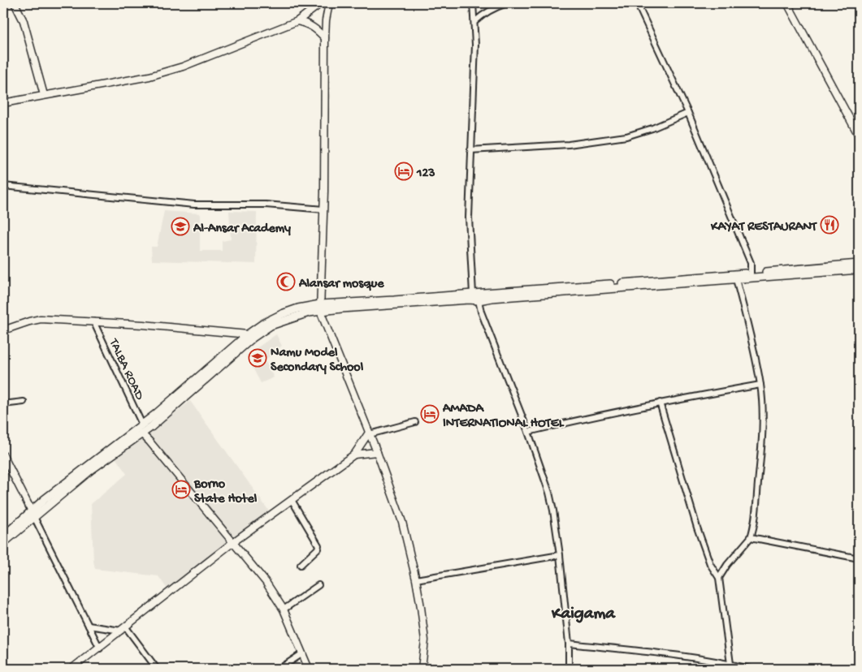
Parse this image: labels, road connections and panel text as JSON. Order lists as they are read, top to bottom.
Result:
{
  "streets": {
    "street": ["TALBA ROAD"]
  },
  "districts": ["Kaigama"],
  "places": {
    "hotel": ["123", "AMADA INTERNATIONAL HOTEL", "Borno State Hotel"],
    "restaurant": ["KAYAT RESTAURANT"],
    "school or university": ["Al-Ansar Academy", "Namu Model Secondary School"],
    "mosque": ["Alansar mosque"]
  }
}
